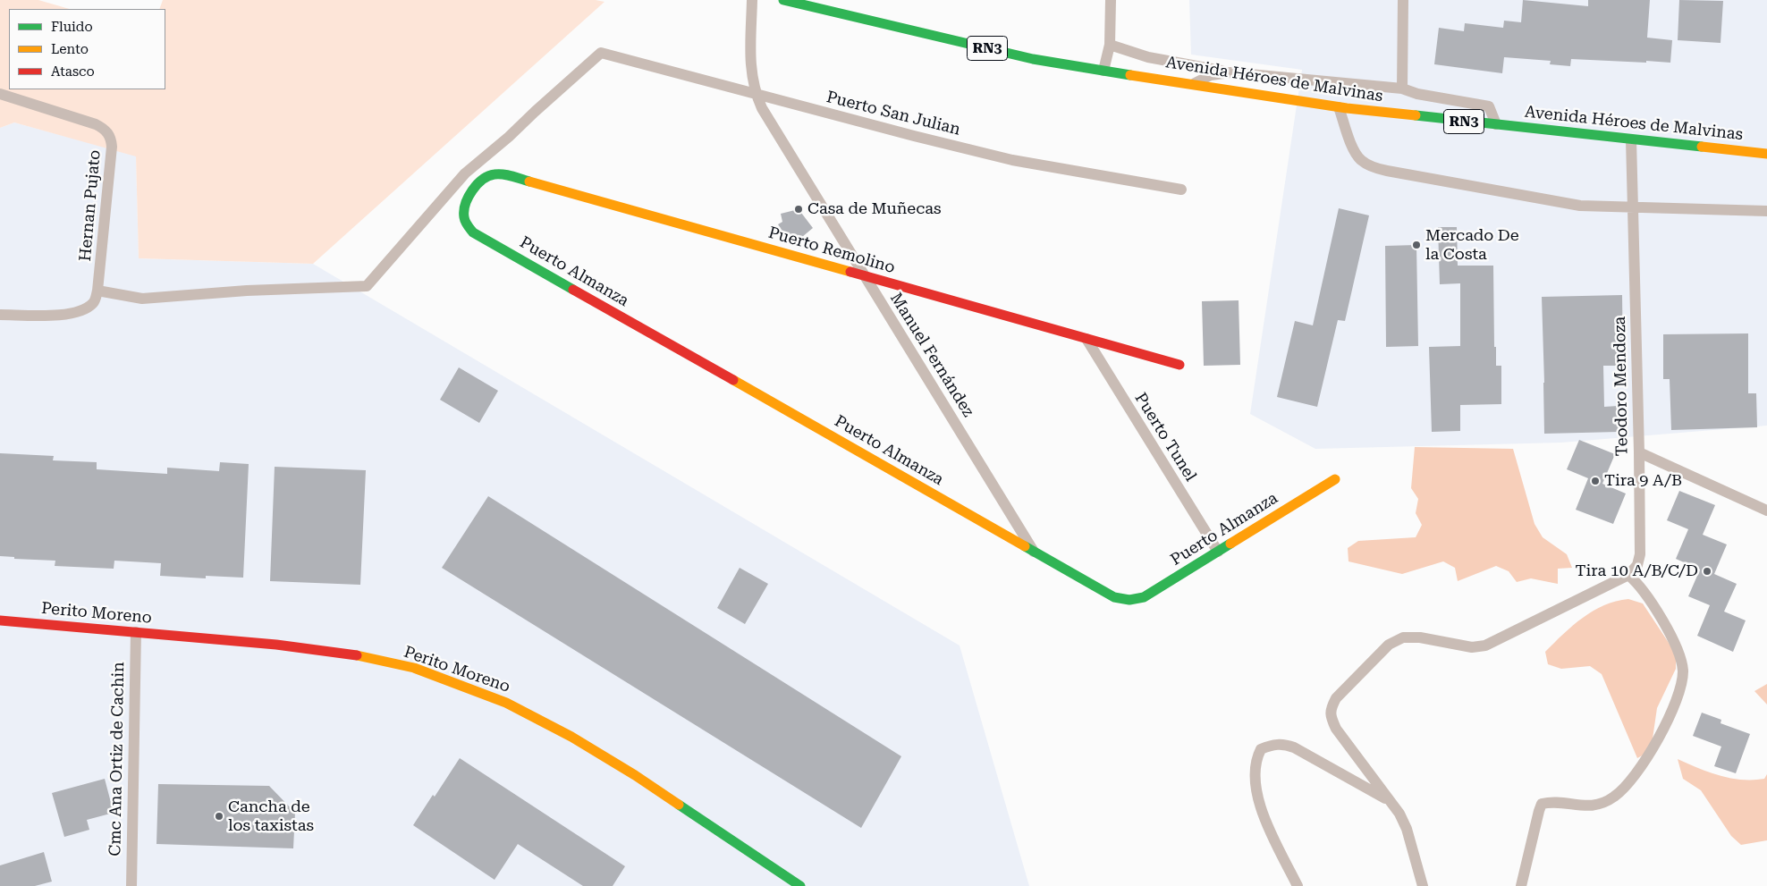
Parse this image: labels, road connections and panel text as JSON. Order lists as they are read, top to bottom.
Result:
{
  "streets": {
    "main road": [
      "RN3",
      "Avenida Héroes de Malvinas",
      "Puerto Remolino",
      "Puerto Almanza",
      "Perito Moreno"
    ],
    "street": [
      "Puerto San Julian",
      "Hernan Pujato",
      "Manuel Fernández",
      "Teodoro Mendoza",
      "Puerto Tunel",
      "Cmc Ana Ortiz de Cachin"
    ]
  },
  "crossings": [
    ["Avenida Héroes de Malvinas", "Teodoro Mendoza"],
    ["Puerto San Julian", "Hernan Pujato"],
    ["Puerto San Julian", "Manuel Fernández"],
    ["Puerto Remolino", "Puerto Almanza"],
    ["Puerto Remolino", "Manuel Fernández"],
    ["Puerto Remolino", "Puerto Tunel"],
    ["Puerto Almanza", "Manuel Fernández"],
    ["Puerto Almanza", "Puerto Tunel"],
    ["Perito Moreno", "Cmc Ana Ortiz de Cachin"]
  ],
  "places": [
    "Casa de Muñecas",
    "Mercado De la Costa",
    "Tira 9 A/B",
    "Tira 10 A/B/C/D",
    "Cancha de los taxistas"
  ],
  "legend": ["Fluido", "Lento", "Atasco"]
}
